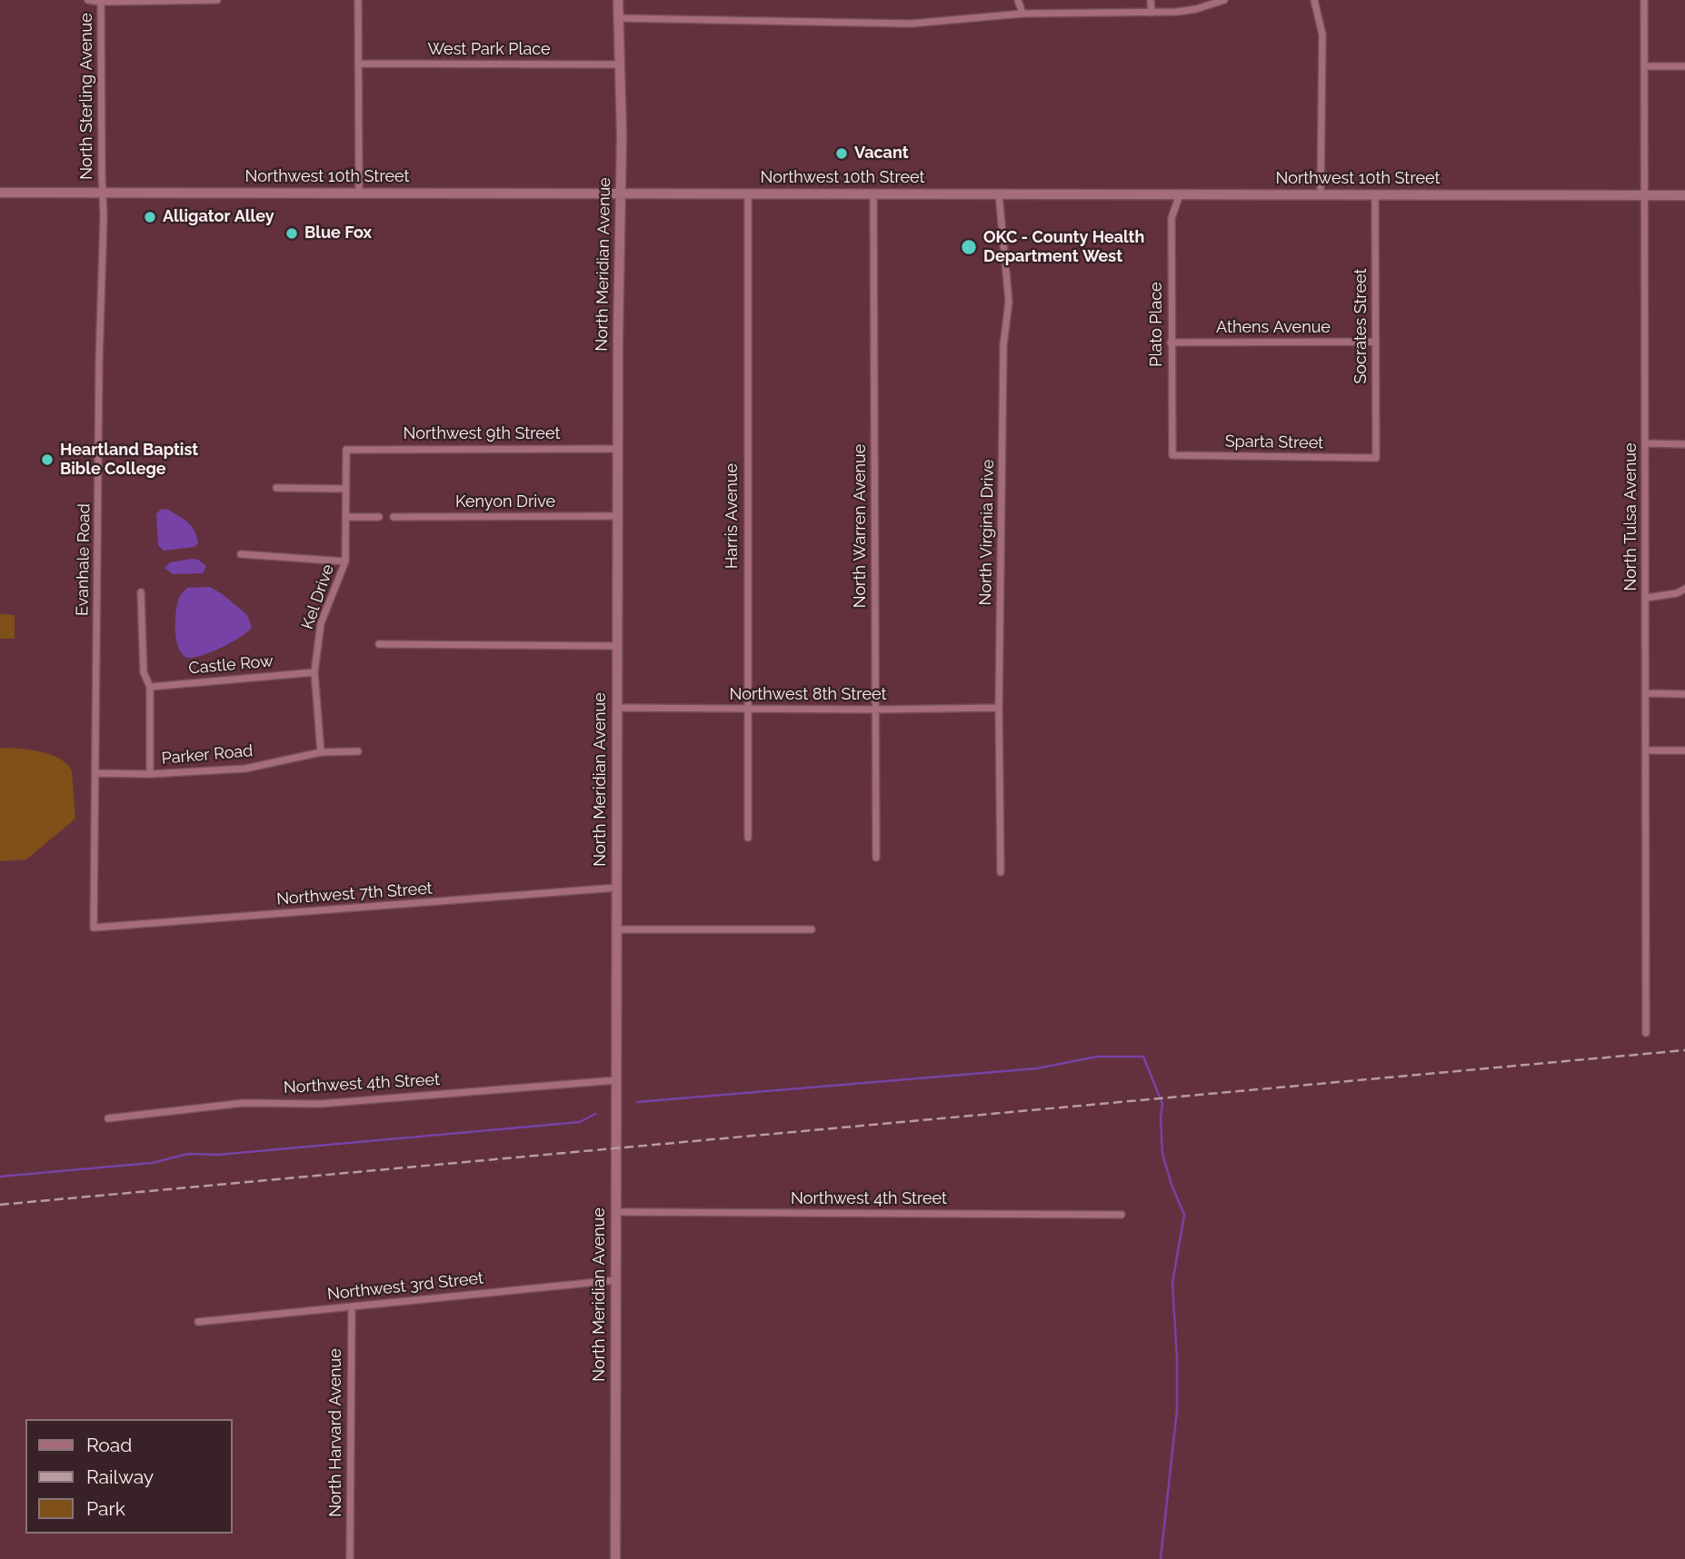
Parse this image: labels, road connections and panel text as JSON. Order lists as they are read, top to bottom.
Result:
{
  "streets": {
    "main road": ["Northwest 10th Street", "North Meridian Avenue"],
    "street": [
      "West Park Place",
      "North Sterling Avenue",
      "Plato Place",
      "Socrates Street",
      "Athens Avenue",
      "Northwest 9th Street",
      "Sparta Street",
      "Kenyon Drive",
      "Harris Avenue",
      "North Tulsa Avenue",
      "North Warren Avenue",
      "North Virginia Drive",
      "Evanhale Road",
      "Kel Drive",
      "Castle Row",
      "Northwest 8th Street",
      "Parker Road",
      "Northwest 7th Street",
      "Northwest 4th Street",
      "Northwest 3rd Street",
      "North Harvard Avenue"
    ]
  },
  "crossings": [
    ["West Park Place", "North Meridian Avenue"],
    ["North Sterling Avenue", "Northwest 10th Street"],
    ["North Sterling Avenue", "Evanhale Road"],
    ["Northwest 10th Street", "North Meridian Avenue"],
    ["Northwest 10th Street", "Plato Place"],
    ["Northwest 10th Street", "Socrates Street"],
    ["Northwest 10th Street", "Harris Avenue"],
    ["Northwest 10th Street", "North Tulsa Avenue"],
    ["Northwest 10th Street", "North Warren Avenue"],
    ["Northwest 10th Street", "North Virginia Drive"],
    ["Northwest 10th Street", "Evanhale Road"],
    ["North Meridian Avenue", "Northwest 9th Street"],
    ["North Meridian Avenue", "Kenyon Drive"],
    ["North Meridian Avenue", "Northwest 8th Street"],
    ["North Meridian Avenue", "Northwest 7th Street"],
    ["North Meridian Avenue", "Northwest 4th Street"],
    ["North Meridian Avenue", "Northwest 3rd Street"],
    ["Plato Place", "Athens Avenue"],
    ["Plato Place", "Sparta Street"],
    ["Socrates Street", "Athens Avenue"],
    ["Socrates Street", "Sparta Street"],
    ["Northwest 9th Street", "Kel Drive"],
    ["Harris Avenue", "Northwest 8th Street"],
    ["North Warren Avenue", "Northwest 8th Street"],
    ["North Virginia Drive", "Northwest 8th Street"],
    ["Evanhale Road", "Parker Road"],
    ["Evanhale Road", "Northwest 7th Street"],
    ["Kel Drive", "Castle Row"],
    ["Kel Drive", "Parker Road"],
    ["Northwest 3rd Street", "North Harvard Avenue"]
  ],
  "places": [
    "Vacant",
    "Alligator Alley",
    "Blue Fox",
    "OKC - County Health Department West",
    "Heartland Baptist Bible College"
  ],
  "legend": ["Road", "Railway", "Park"]
}
